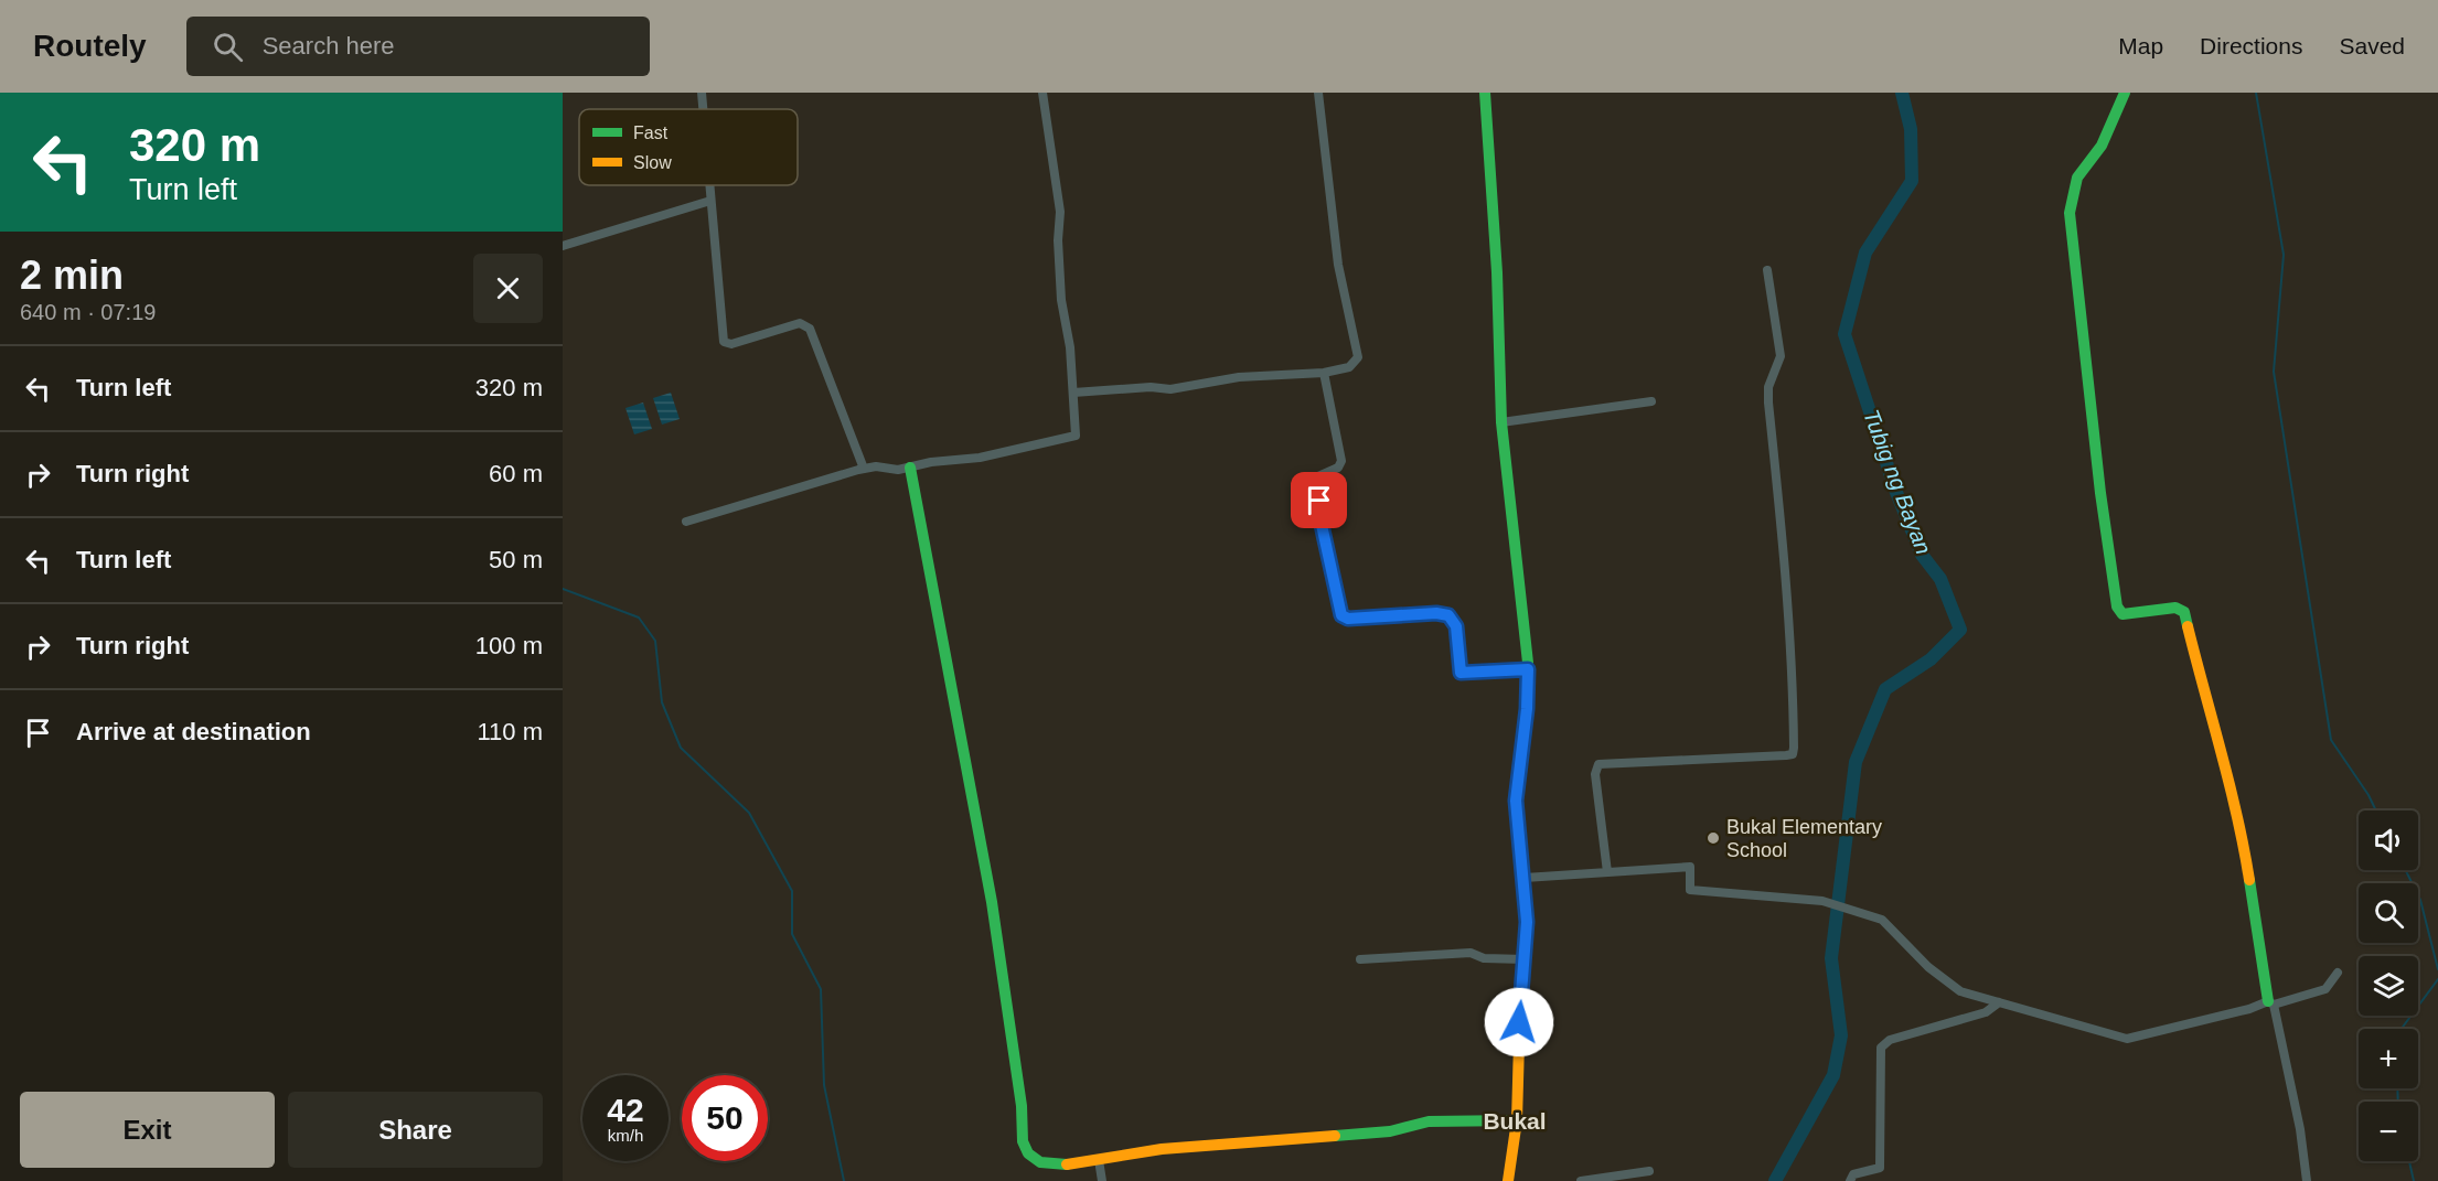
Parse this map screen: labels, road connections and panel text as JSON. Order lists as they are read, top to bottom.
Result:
{
  "districts": ["Bukal"],
  "water": ["Tubig ng Bayan"],
  "places": ["Bukal Elementary School"],
  "legend": ["Fast", "Slow"],
  "page": {
    "header": "Routely",
    "search": "Search here",
    "nav": ["Map", "Directions", "Saved"],
    "turn": ["320 m", "Turn left"],
    "heading": ["2 min", "640 m · 07:19"],
    "list": [
      {
        "name": "Turn left",
        "value": "320 m"
      },
      {
        "name": "Turn right",
        "value": "60 m"
      },
      {
        "name": "Turn left",
        "value": "50 m"
      },
      {
        "name": "Turn right",
        "value": "100 m"
      },
      {
        "name": "Arrive at destination",
        "value": "110 m"
      }
    ],
    "map_buttons": ["+", "−"],
    "speed": "42 km/h",
    "limit": "50",
    "buttons": ["Exit", "Share"]
  }
}
